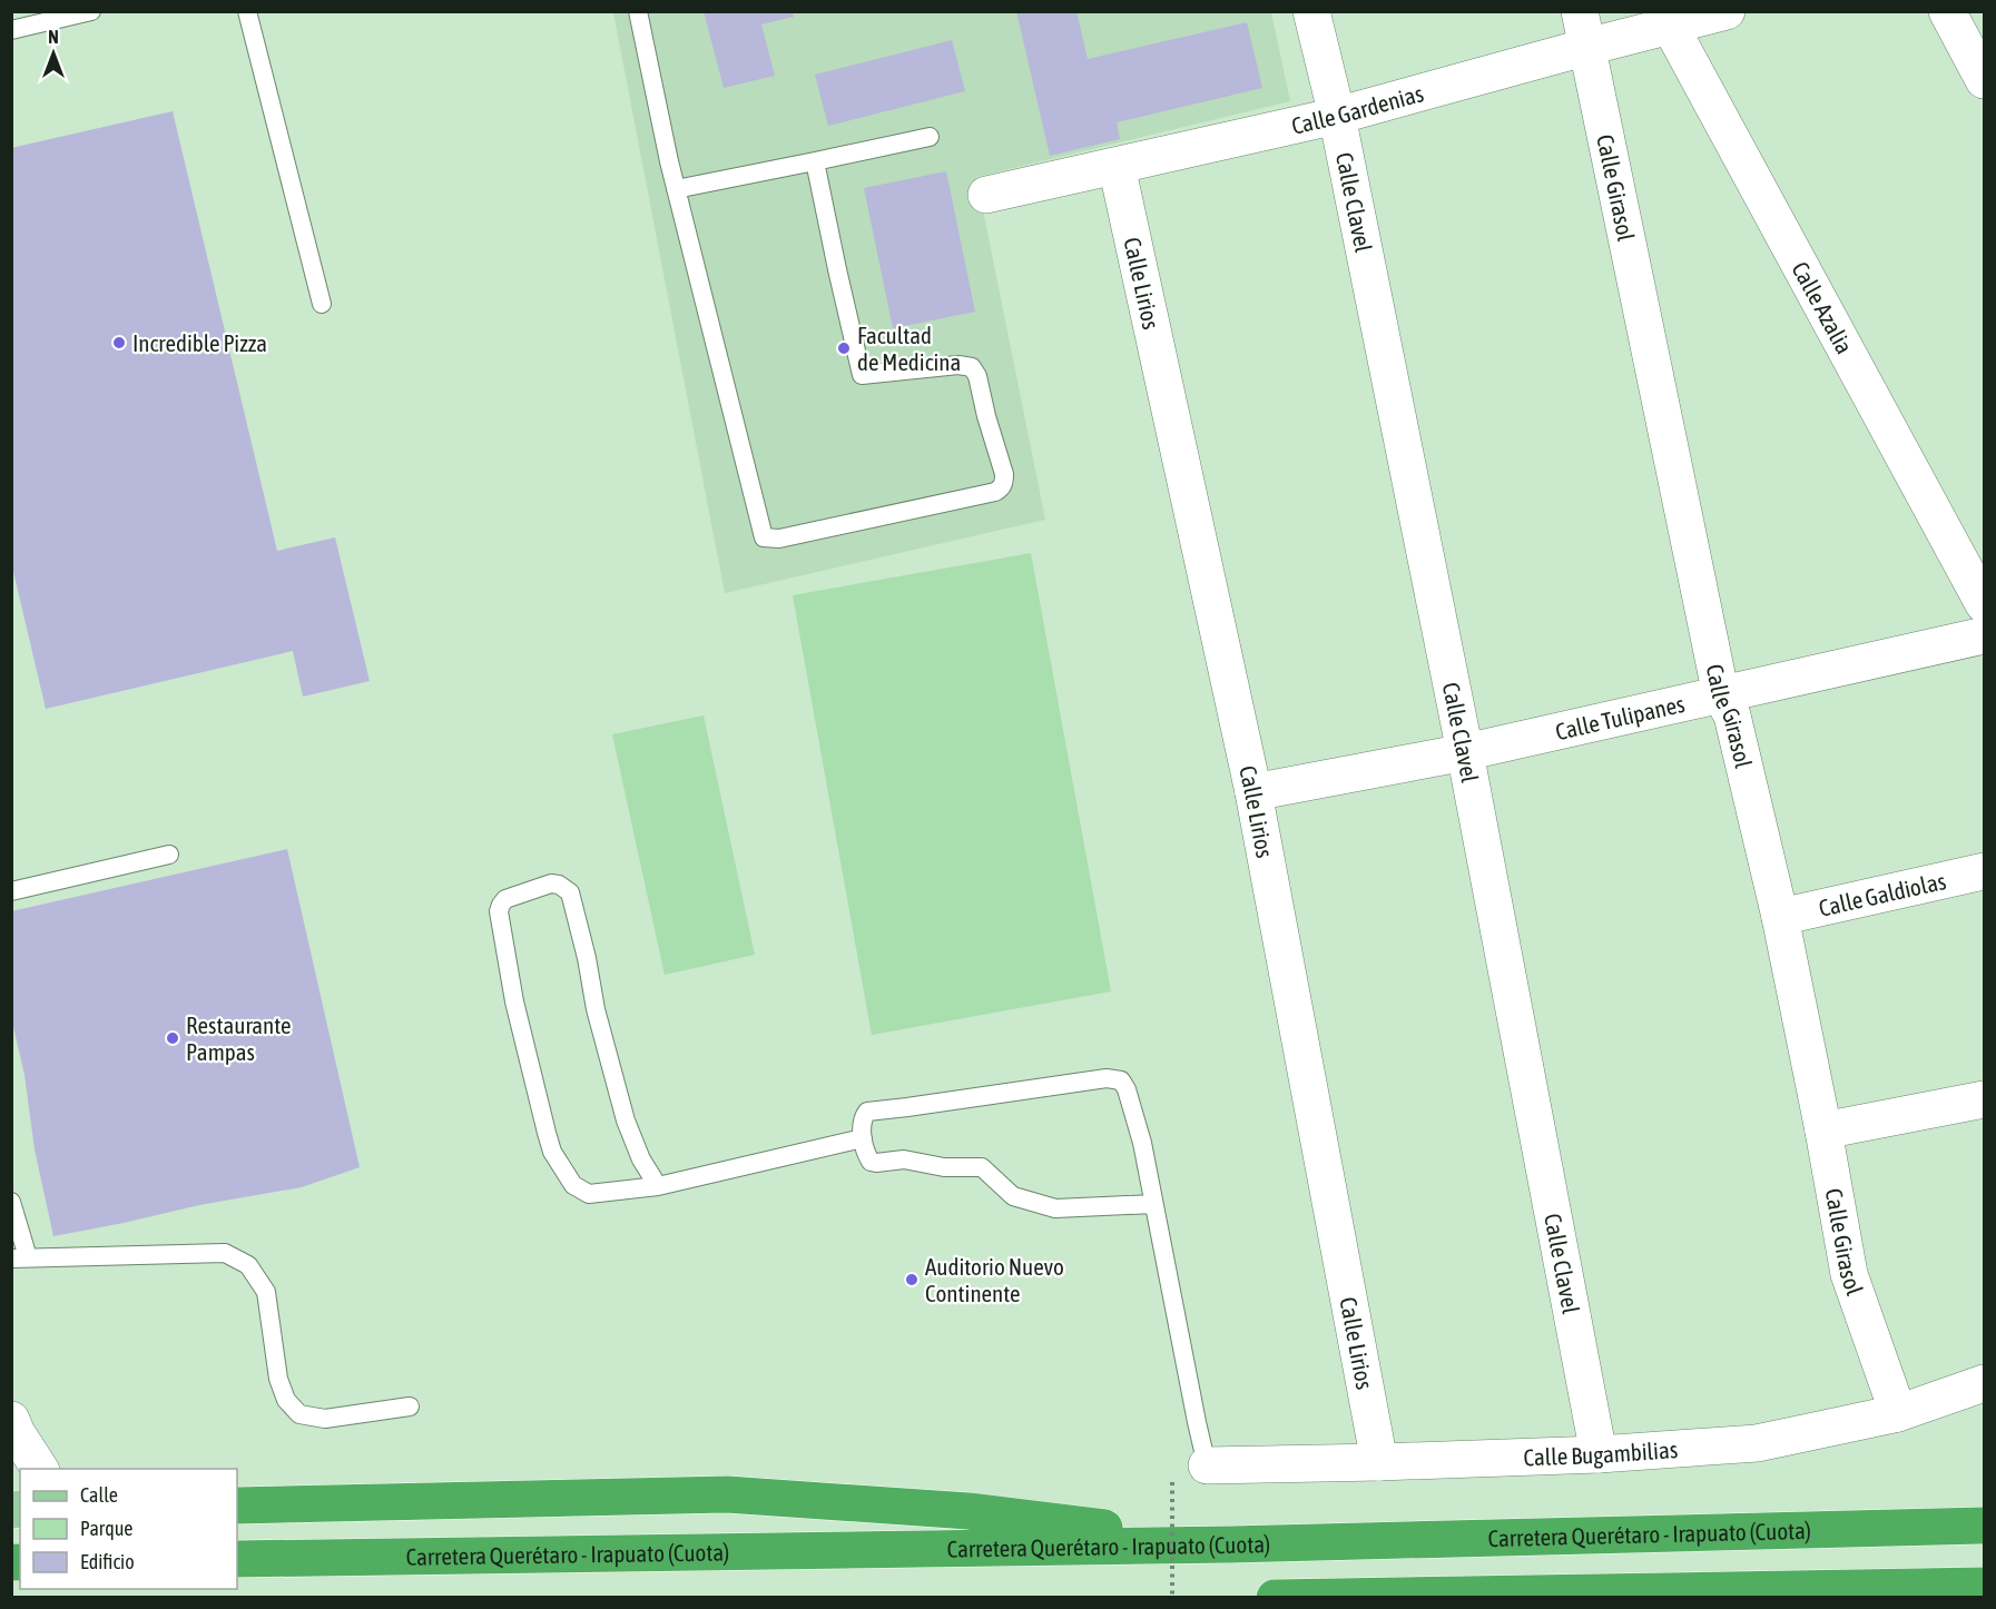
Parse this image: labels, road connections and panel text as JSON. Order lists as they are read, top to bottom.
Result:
{
  "streets": {
    "highway": ["Carretera Querétaro - Irapuato (Cuota)"],
    "street": [
      "Calle Gardenias",
      "Calle Girasol",
      "Calle Clavel",
      "Calle Lirios",
      "Calle Azalia",
      "Calle Tulipanes",
      "Calle Galdiolas",
      "Calle Bugambilias"
    ]
  },
  "crossings": [
    ["Calle Gardenias", "Calle Girasol"],
    ["Calle Gardenias", "Calle Clavel"],
    ["Calle Gardenias", "Calle Lirios"],
    ["Calle Gardenias", "Calle Azalia"],
    ["Calle Girasol", "Calle Tulipanes"],
    ["Calle Girasol", "Calle Galdiolas"],
    ["Calle Girasol", "Calle Bugambilias"],
    ["Calle Clavel", "Calle Tulipanes"],
    ["Calle Clavel", "Calle Bugambilias"],
    ["Calle Lirios", "Calle Tulipanes"],
    ["Calle Lirios", "Calle Bugambilias"]
  ],
  "places": [
    "Incredible Pizza",
    "Facultad de Medicina",
    "Restaurante Pampas",
    "Auditorio Nuevo Continente"
  ],
  "legend": ["Calle", "Parque", "Edificio"],
  "north": "top"
}
